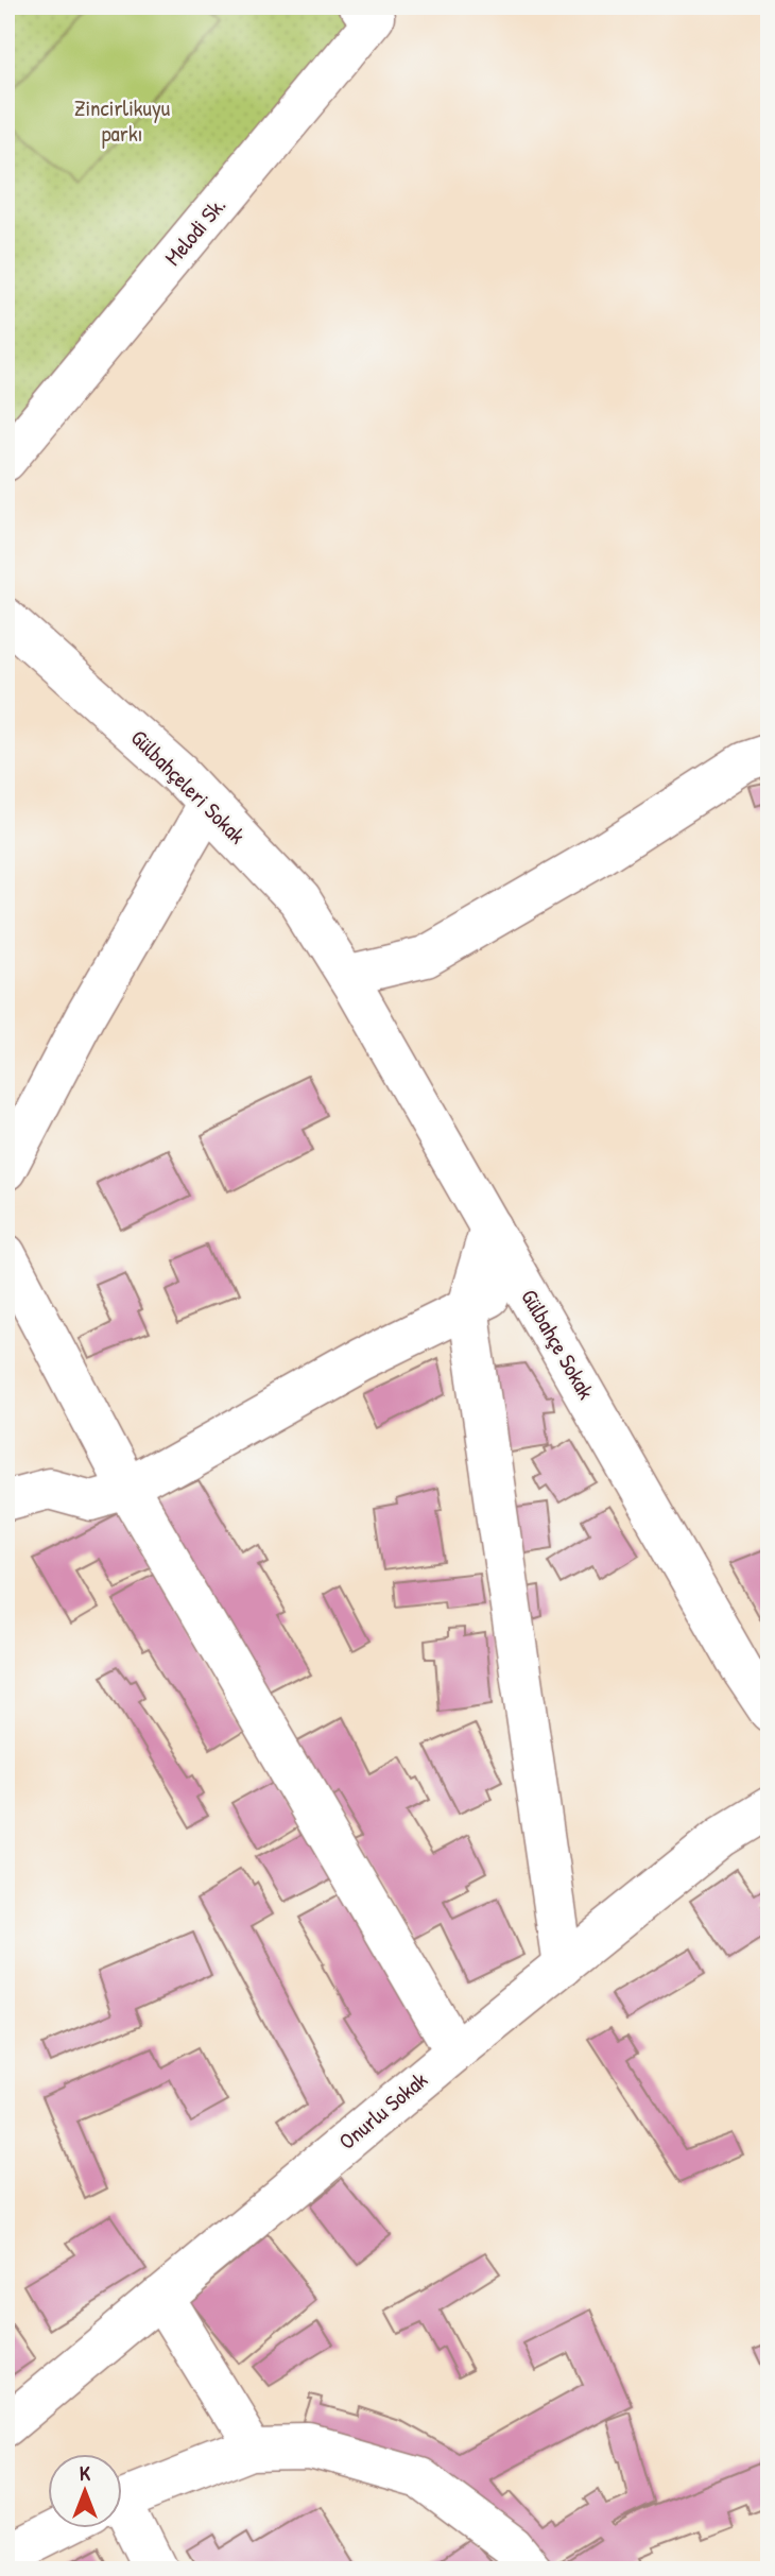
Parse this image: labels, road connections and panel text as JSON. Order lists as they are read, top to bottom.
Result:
{
  "streets": {
    "street": [
      "Melodi Sk.",
      "Gülbahçeleri Sokak",
      "Gülbahçe Sokak",
      "Onurlu Sokak"
    ]
  },
  "crossings": [
    ["Gülbahçeleri Sokak", "Gülbahçe Sokak"]
  ],
  "parks": ["Zincirlikuyu parkı"],
  "north": "top"
}
